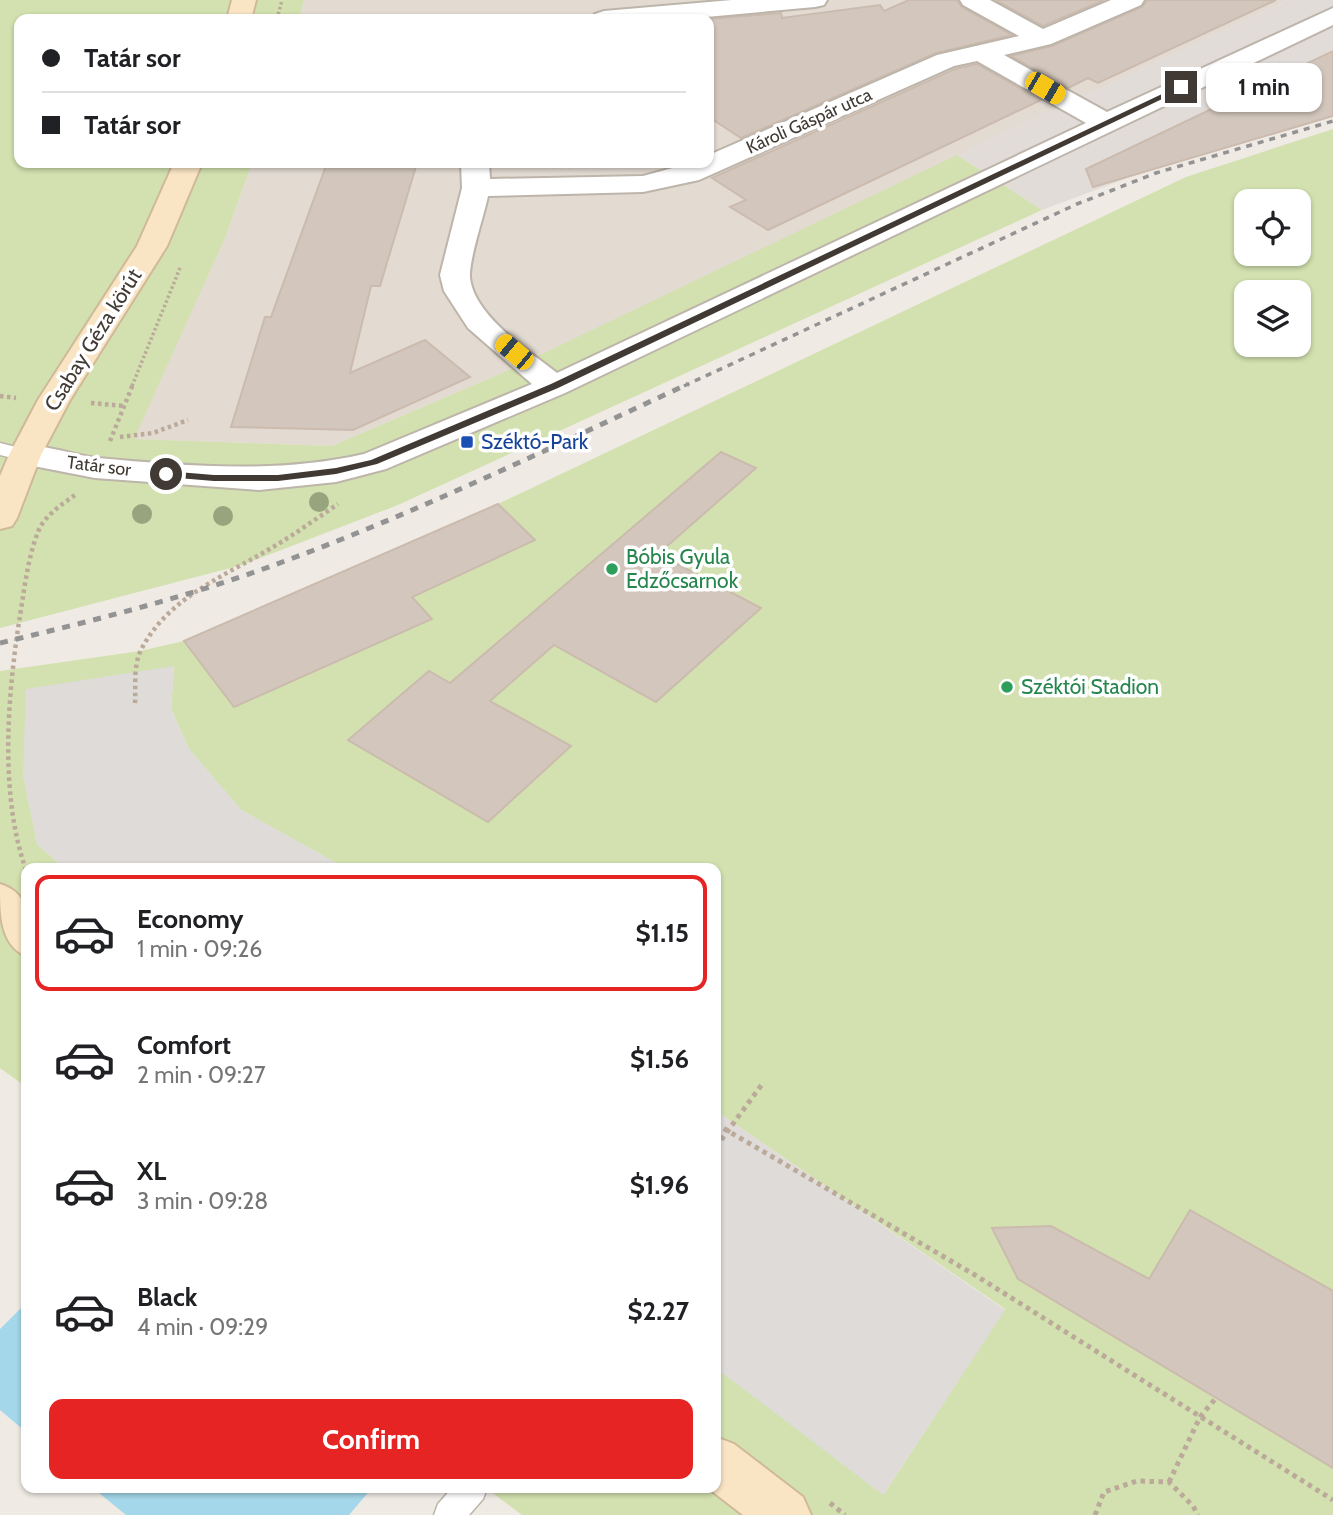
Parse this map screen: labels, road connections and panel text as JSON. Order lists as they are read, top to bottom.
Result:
{
  "streets": {
    "street": ["Károli Gáspár utca", "Csabay Géza körút", "Tatár sor"]
  },
  "crossings": [
    ["Csabay Géza körút", "Tatár sor"]
  ],
  "places": {
    "transit": ["Széktó-Park"],
    "other": ["Bóbis Gyula Edzőcsarnok", "Széktói Stadion"]
  },
  "page": {
    "banner": ["Tatár sor", "Tatár sor"],
    "bubble": "1 min",
    "list": [
      {
        "name": "Economy",
        "note": "1 min · 09:26",
        "value": "$1.15"
      },
      {
        "name": "Comfort",
        "note": "2 min · 09:27",
        "value": "$1.56"
      },
      {
        "name": "XL",
        "note": "3 min · 09:28",
        "value": "$1.96"
      },
      {
        "name": "Black",
        "note": "4 min · 09:29",
        "value": "$2.27"
      }
    ],
    "buttons": "Confirm"
  }
}
